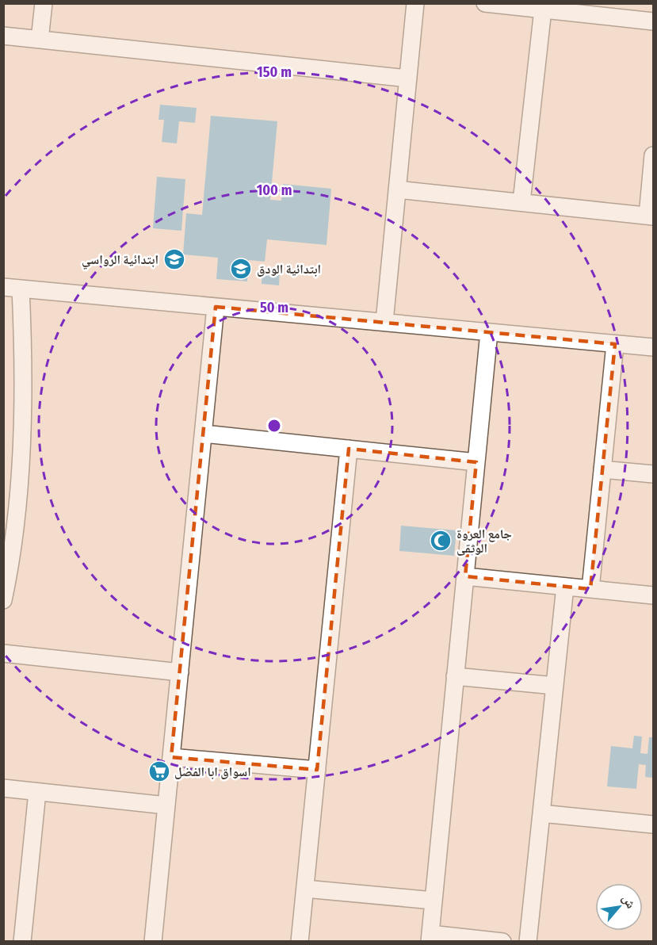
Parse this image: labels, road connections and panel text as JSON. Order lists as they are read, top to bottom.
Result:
{
  "places": {
    "school or university": ["ابتدائية الرواسي", "ابتدائية الودق"],
    "mosque": ["جامع العروة الوثقى"],
    "supermarket": ["اسواق ابا الفضل"]
  },
  "north": "top right",
  "rings": ["150 m", "100 m", "50 m"]
}
